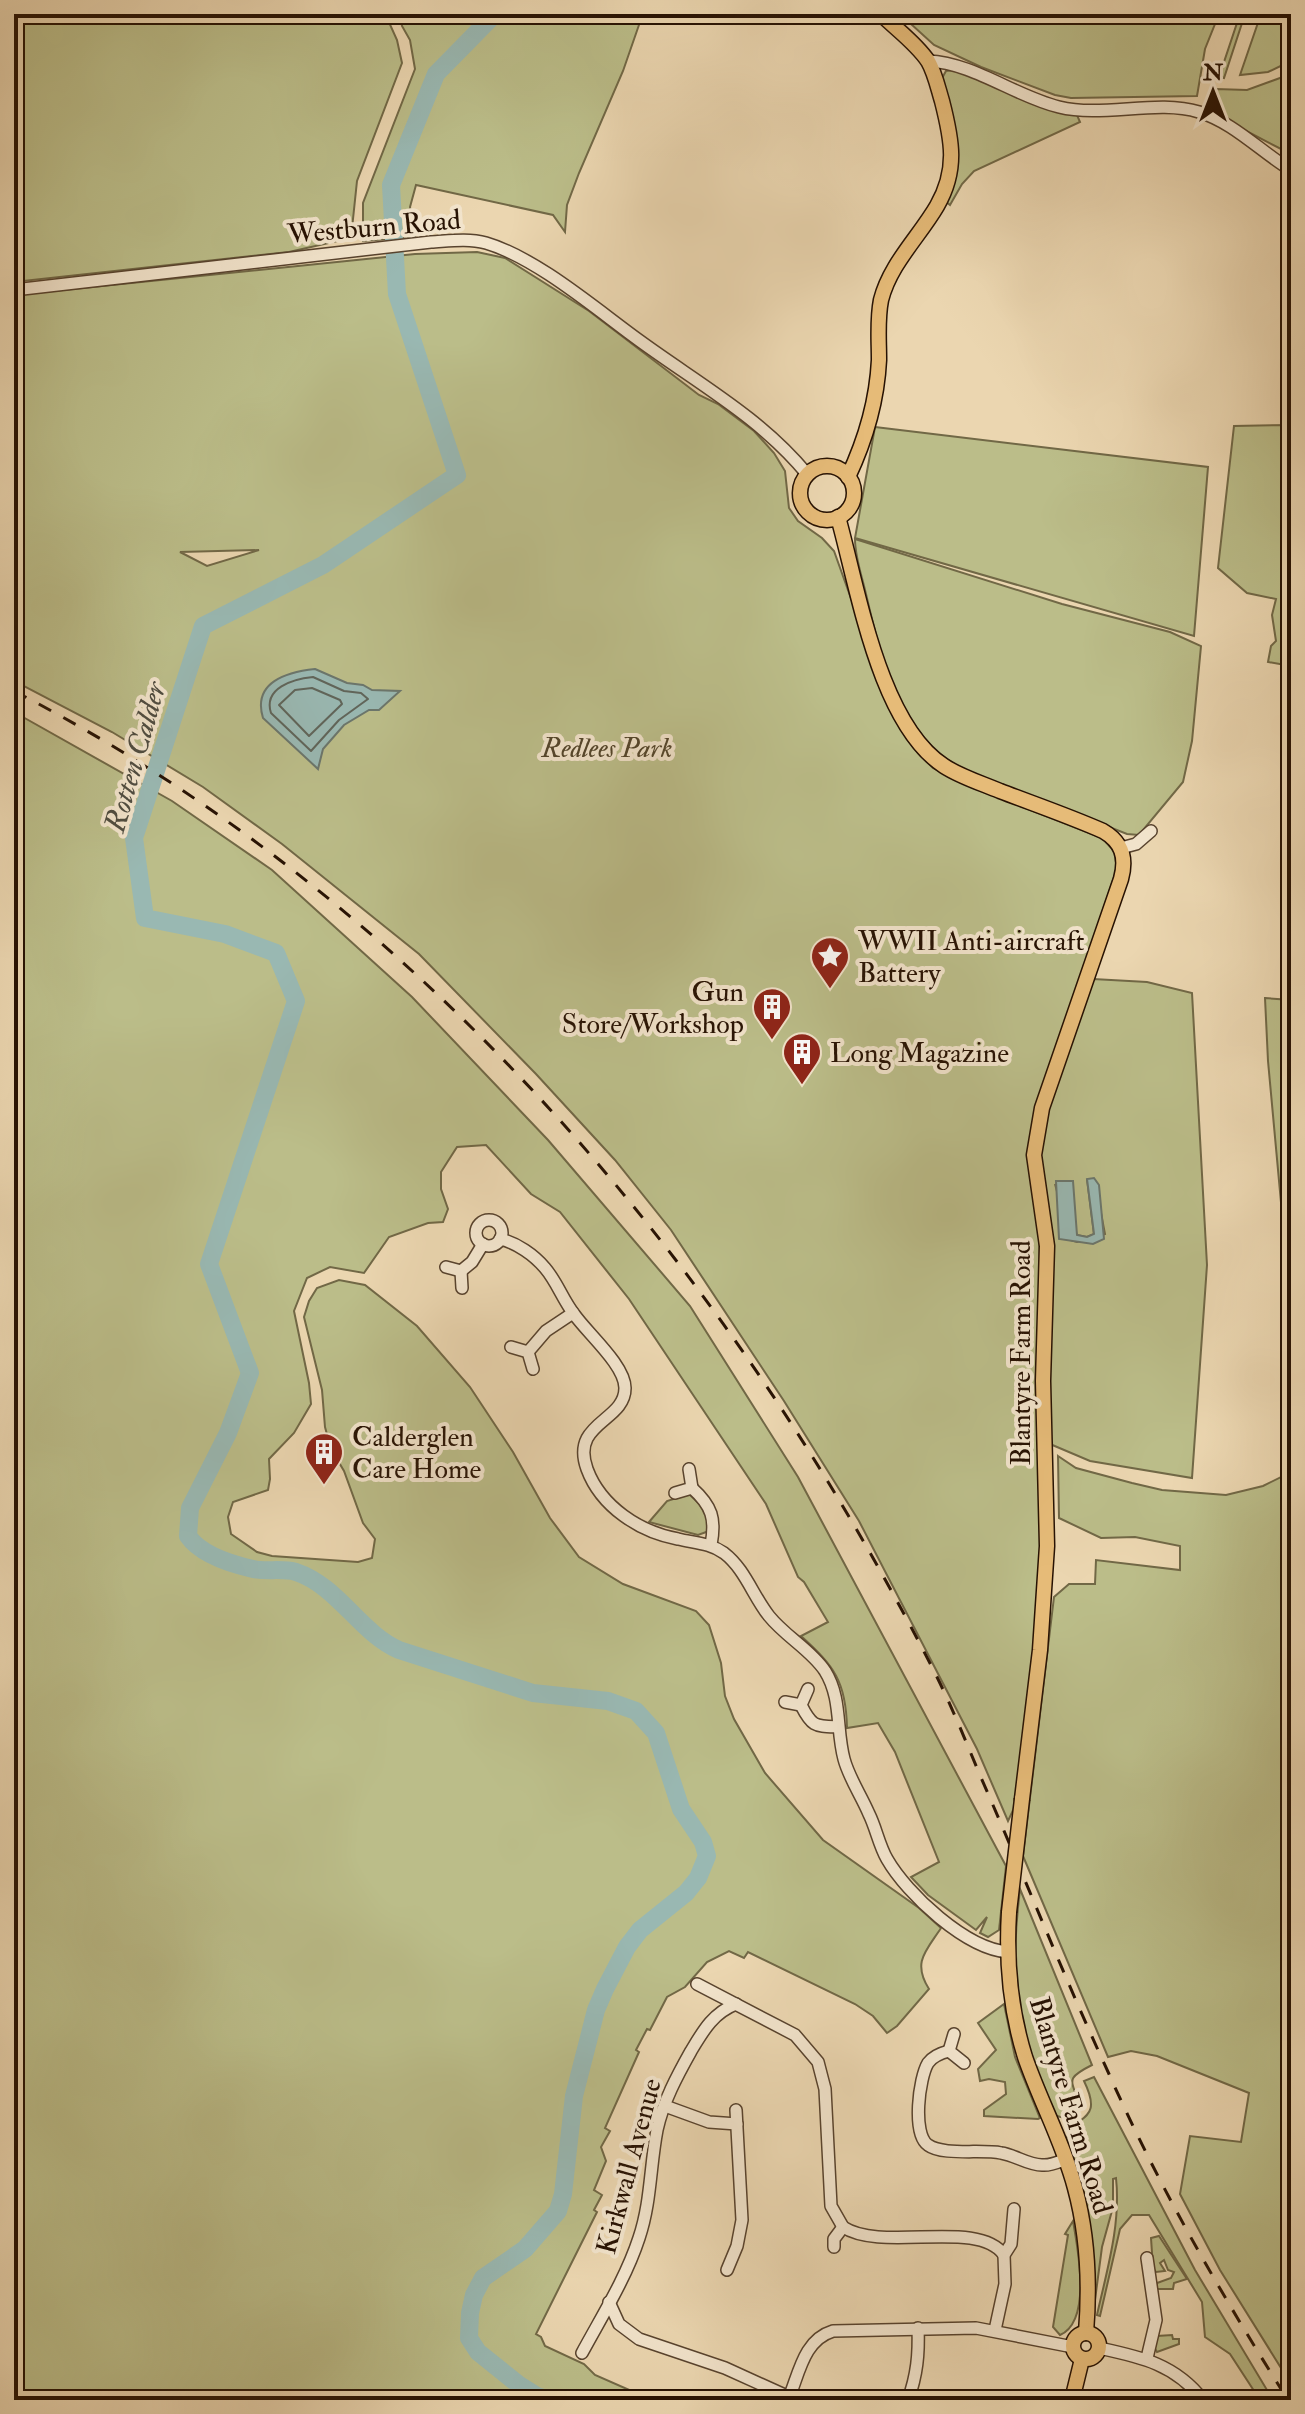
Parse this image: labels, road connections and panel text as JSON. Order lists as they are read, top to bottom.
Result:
{
  "streets": {
    "main road": ["Blantyre Farm Road"],
    "street": ["Westburn Road", "Kirkwall Avenue"]
  },
  "water": ["Rotten Calder"],
  "parks": ["Redlees Park"],
  "places": {
    "place": ["WWII Anti-aircraft Battery"],
    "building": ["Gun Store/Workshop", "Long Magazine", "Calderglen Care Home"]
  },
  "north": "top"
}
